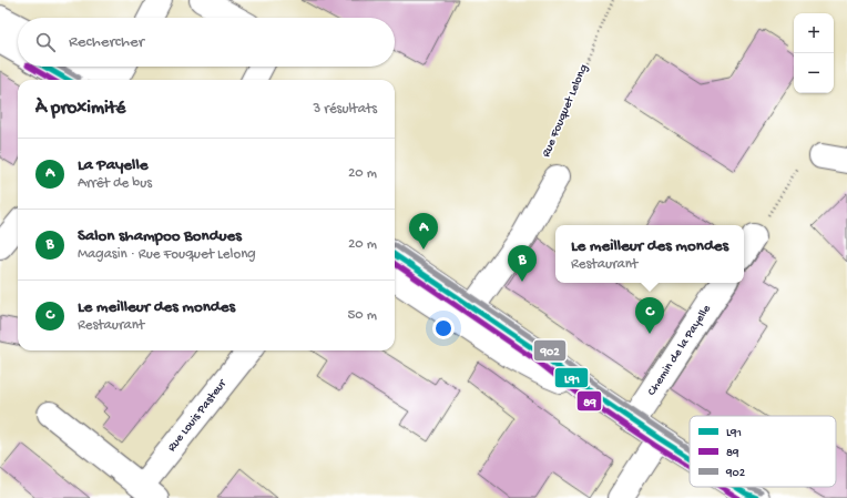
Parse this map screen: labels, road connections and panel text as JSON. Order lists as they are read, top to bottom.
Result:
{
  "streets": {
    "main road": ["Rue Fouquet Lelong", "Chemin de la Payelle", "Rue Louis Pasteur"]
  },
  "lines": ["transit line L91", "transit line 89", "transit line 902"],
  "legend": ["L91", "89", "902"],
  "page": {
    "map_buttons": ["+", "−"],
    "search": "Rechercher",
    "heading": ["À proximité", "3 résultats"],
    "list": [
      {
        "mark": "A",
        "name": "La Payelle",
        "note": "Arrêt de bus",
        "value": "20 m"
      },
      {
        "mark": "B",
        "name": "Salon shampoo Bondues",
        "note": "Magasin · Rue Fouquet Lelong",
        "value": "20 m"
      },
      {
        "mark": "C",
        "name": "Le meilleur des mondes",
        "note": "Restaurant",
        "value": "50 m"
      }
    ],
    "pins": ["A", "B", "C"],
    "popup": ["Le meilleur des mondes", "Restaurant"]
  }
}
